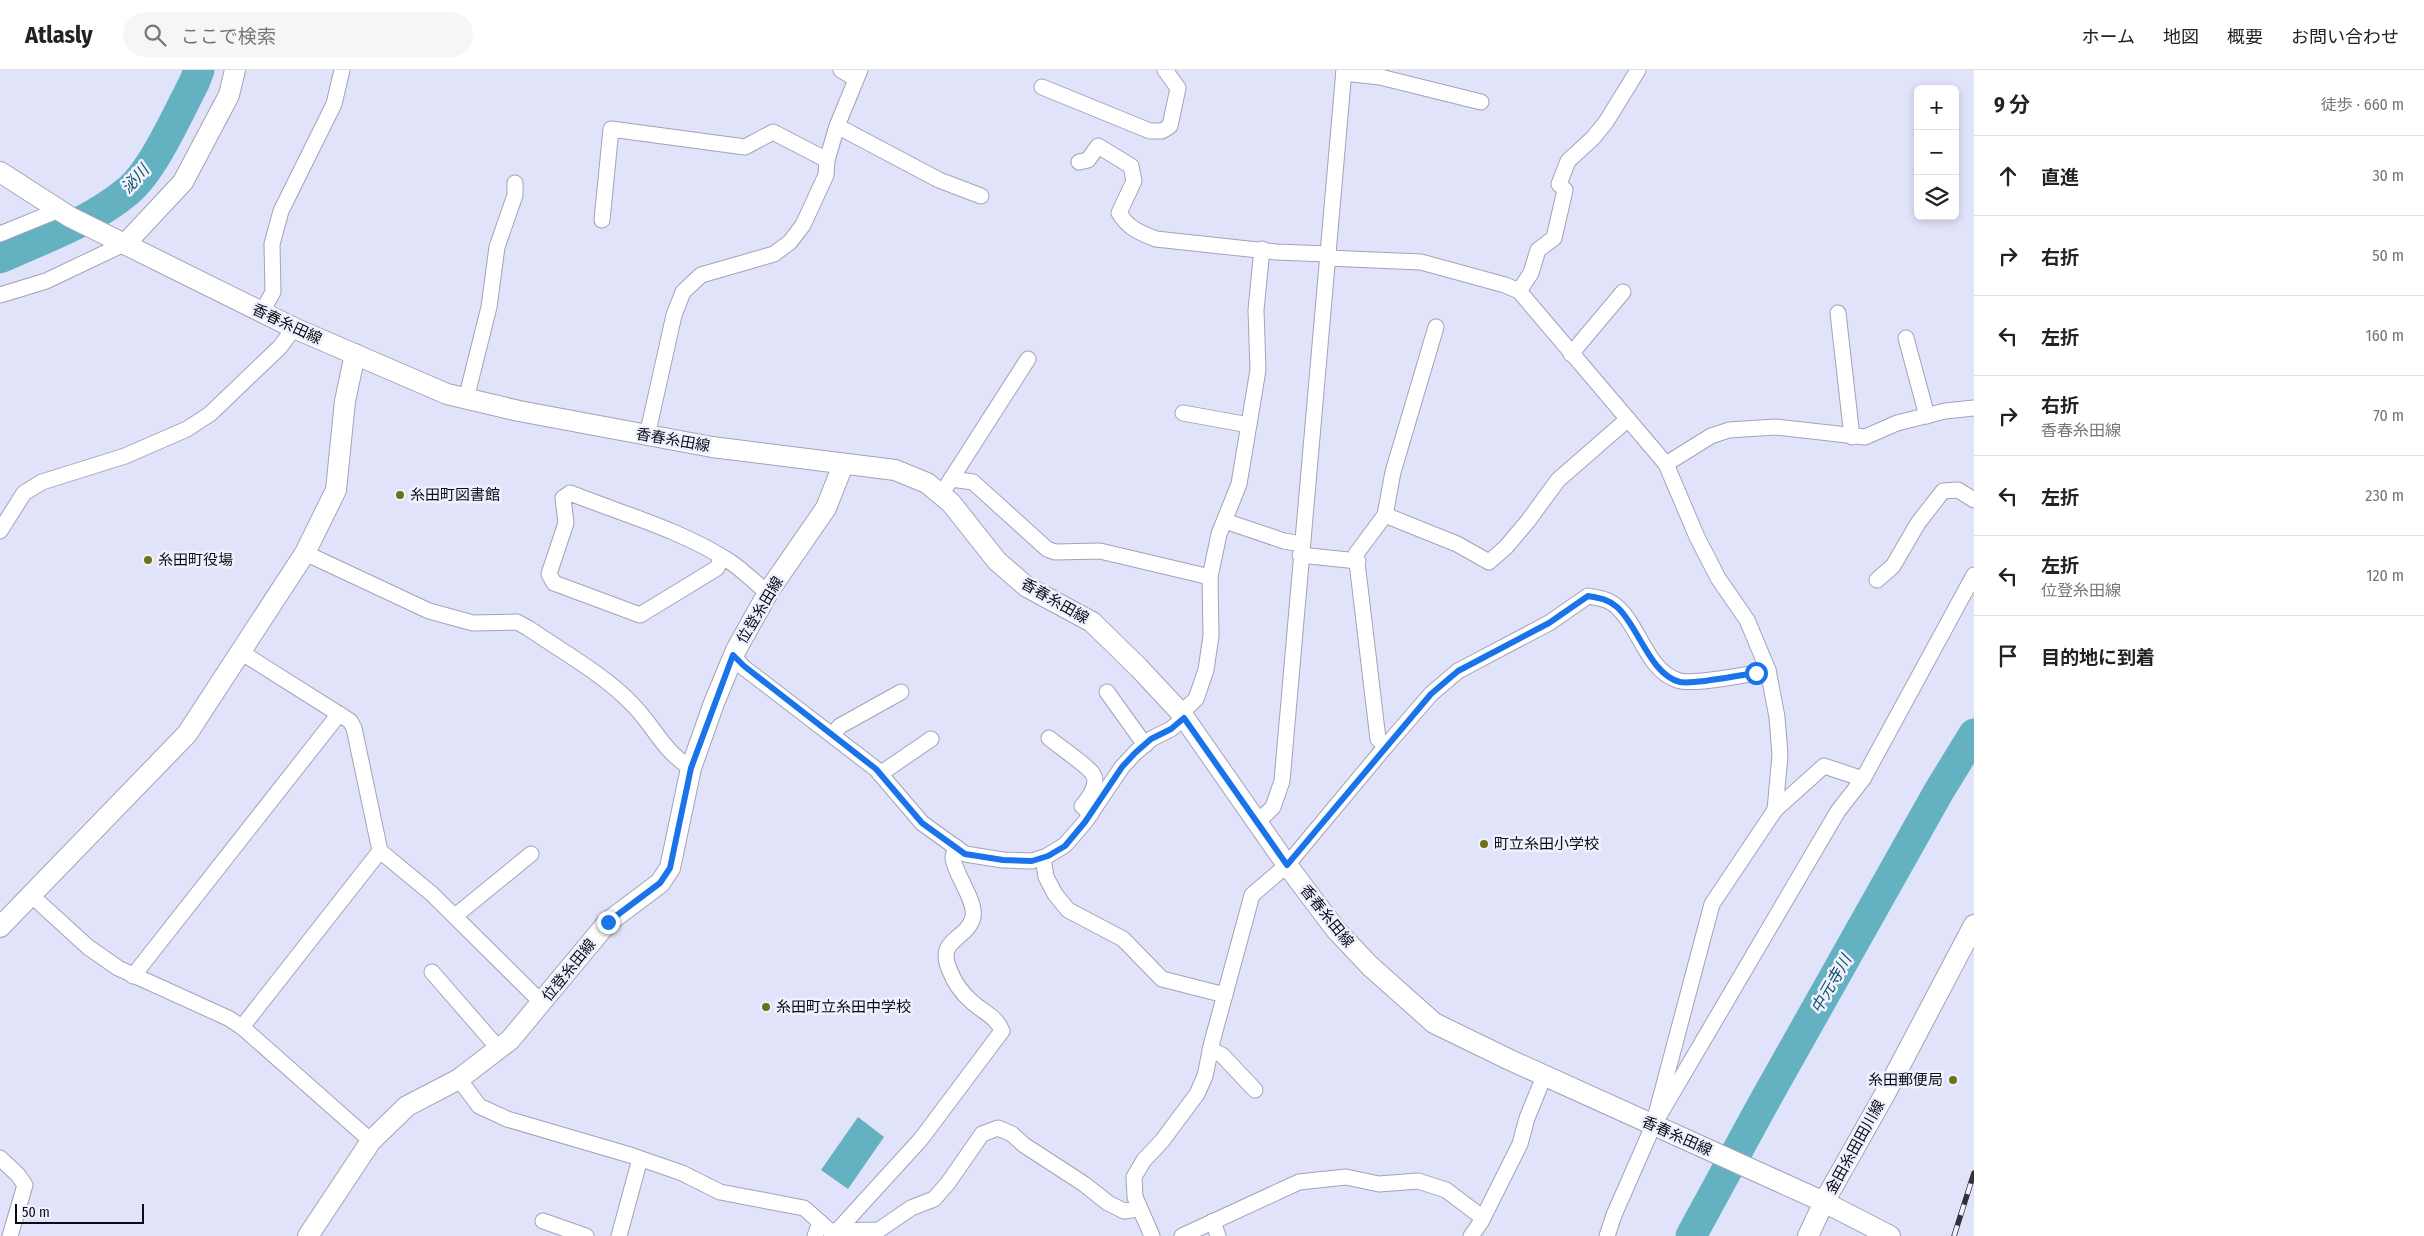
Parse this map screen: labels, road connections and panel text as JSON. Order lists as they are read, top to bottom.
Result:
{
  "streets": {
    "main road": ["香春糸田線", "位登糸田線", "金田糸田田川線"]
  },
  "crossings": [
    ["香春糸田線", "位登糸田線"],
    ["香春糸田線", "金田糸田田川線"]
  ],
  "water": ["泌川", "中元寺川"],
  "places": [
    "糸田町図書館",
    "糸田町役場",
    "町立糸田小学校",
    "糸田町立糸田中学校",
    "糸田郵便局"
  ],
  "scale_bar": "50 m",
  "page": {
    "header": "Atlasly",
    "search": "ここで検索",
    "nav": [
      "ホーム",
      "地図",
      "概要",
      "お問い合わせ"
    ],
    "heading": ["9 分", "徒歩 · 660 m"],
    "map_buttons": ["+", "−"],
    "list": [
      ["直進", "30 m"],
      ["右折", "50 m"],
      ["左折", "160 m"],
      ["右折", "香春糸田線", "70 m"],
      ["左折", "230 m"],
      ["左折", "位登糸田線", "120 m"],
      "目的地に到着"
    ],
    "scale": "50 m"
  }
}
